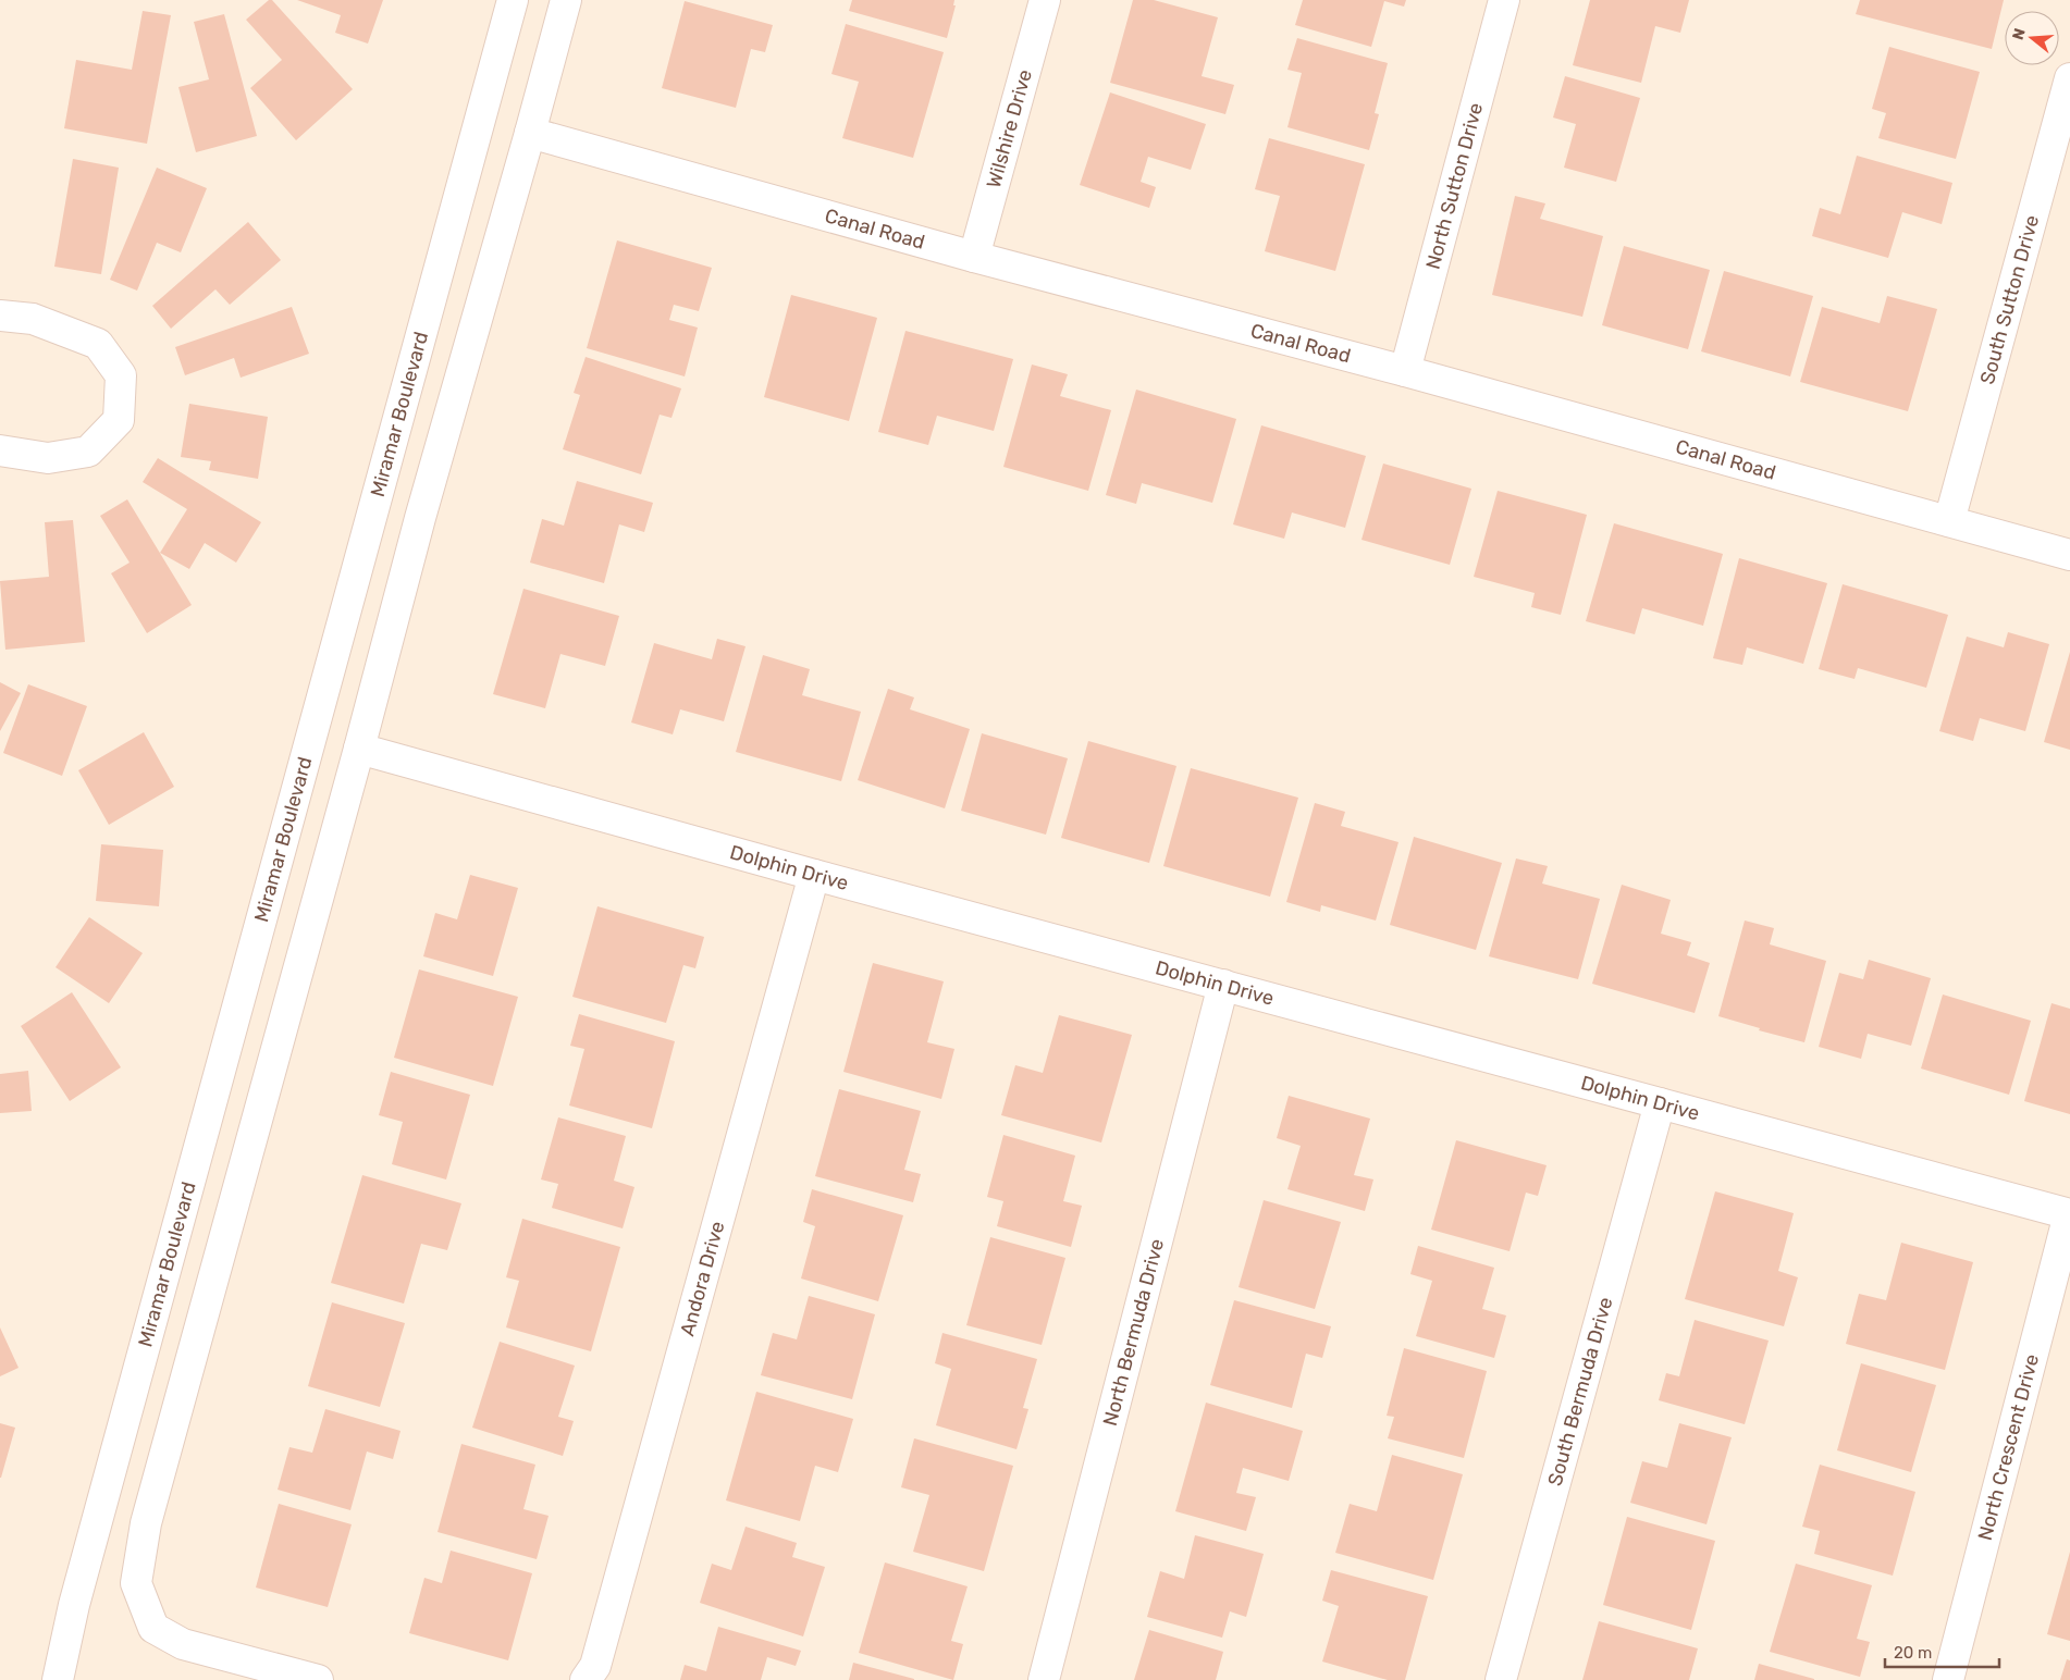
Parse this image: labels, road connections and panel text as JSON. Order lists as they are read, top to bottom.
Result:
{
  "streets": {
    "street": [
      "Wilshire Drive",
      "North Sutton Drive",
      "Canal Road",
      "South Sutton Drive",
      "Miramar Boulevard",
      "Dolphin Drive",
      "Andora Drive",
      "North Bermuda Drive",
      "South Bermuda Drive",
      "North Crescent Drive"
    ]
  },
  "crossings": [
    ["Wilshire Drive", "Canal Road"],
    ["North Sutton Drive", "Canal Road"],
    ["Canal Road", "South Sutton Drive"],
    ["Dolphin Drive", "Andora Drive"],
    ["Dolphin Drive", "North Bermuda Drive"],
    ["Dolphin Drive", "South Bermuda Drive"],
    ["Dolphin Drive", "North Crescent Drive"]
  ],
  "scale_bar": "20 m",
  "north": "left"
}
